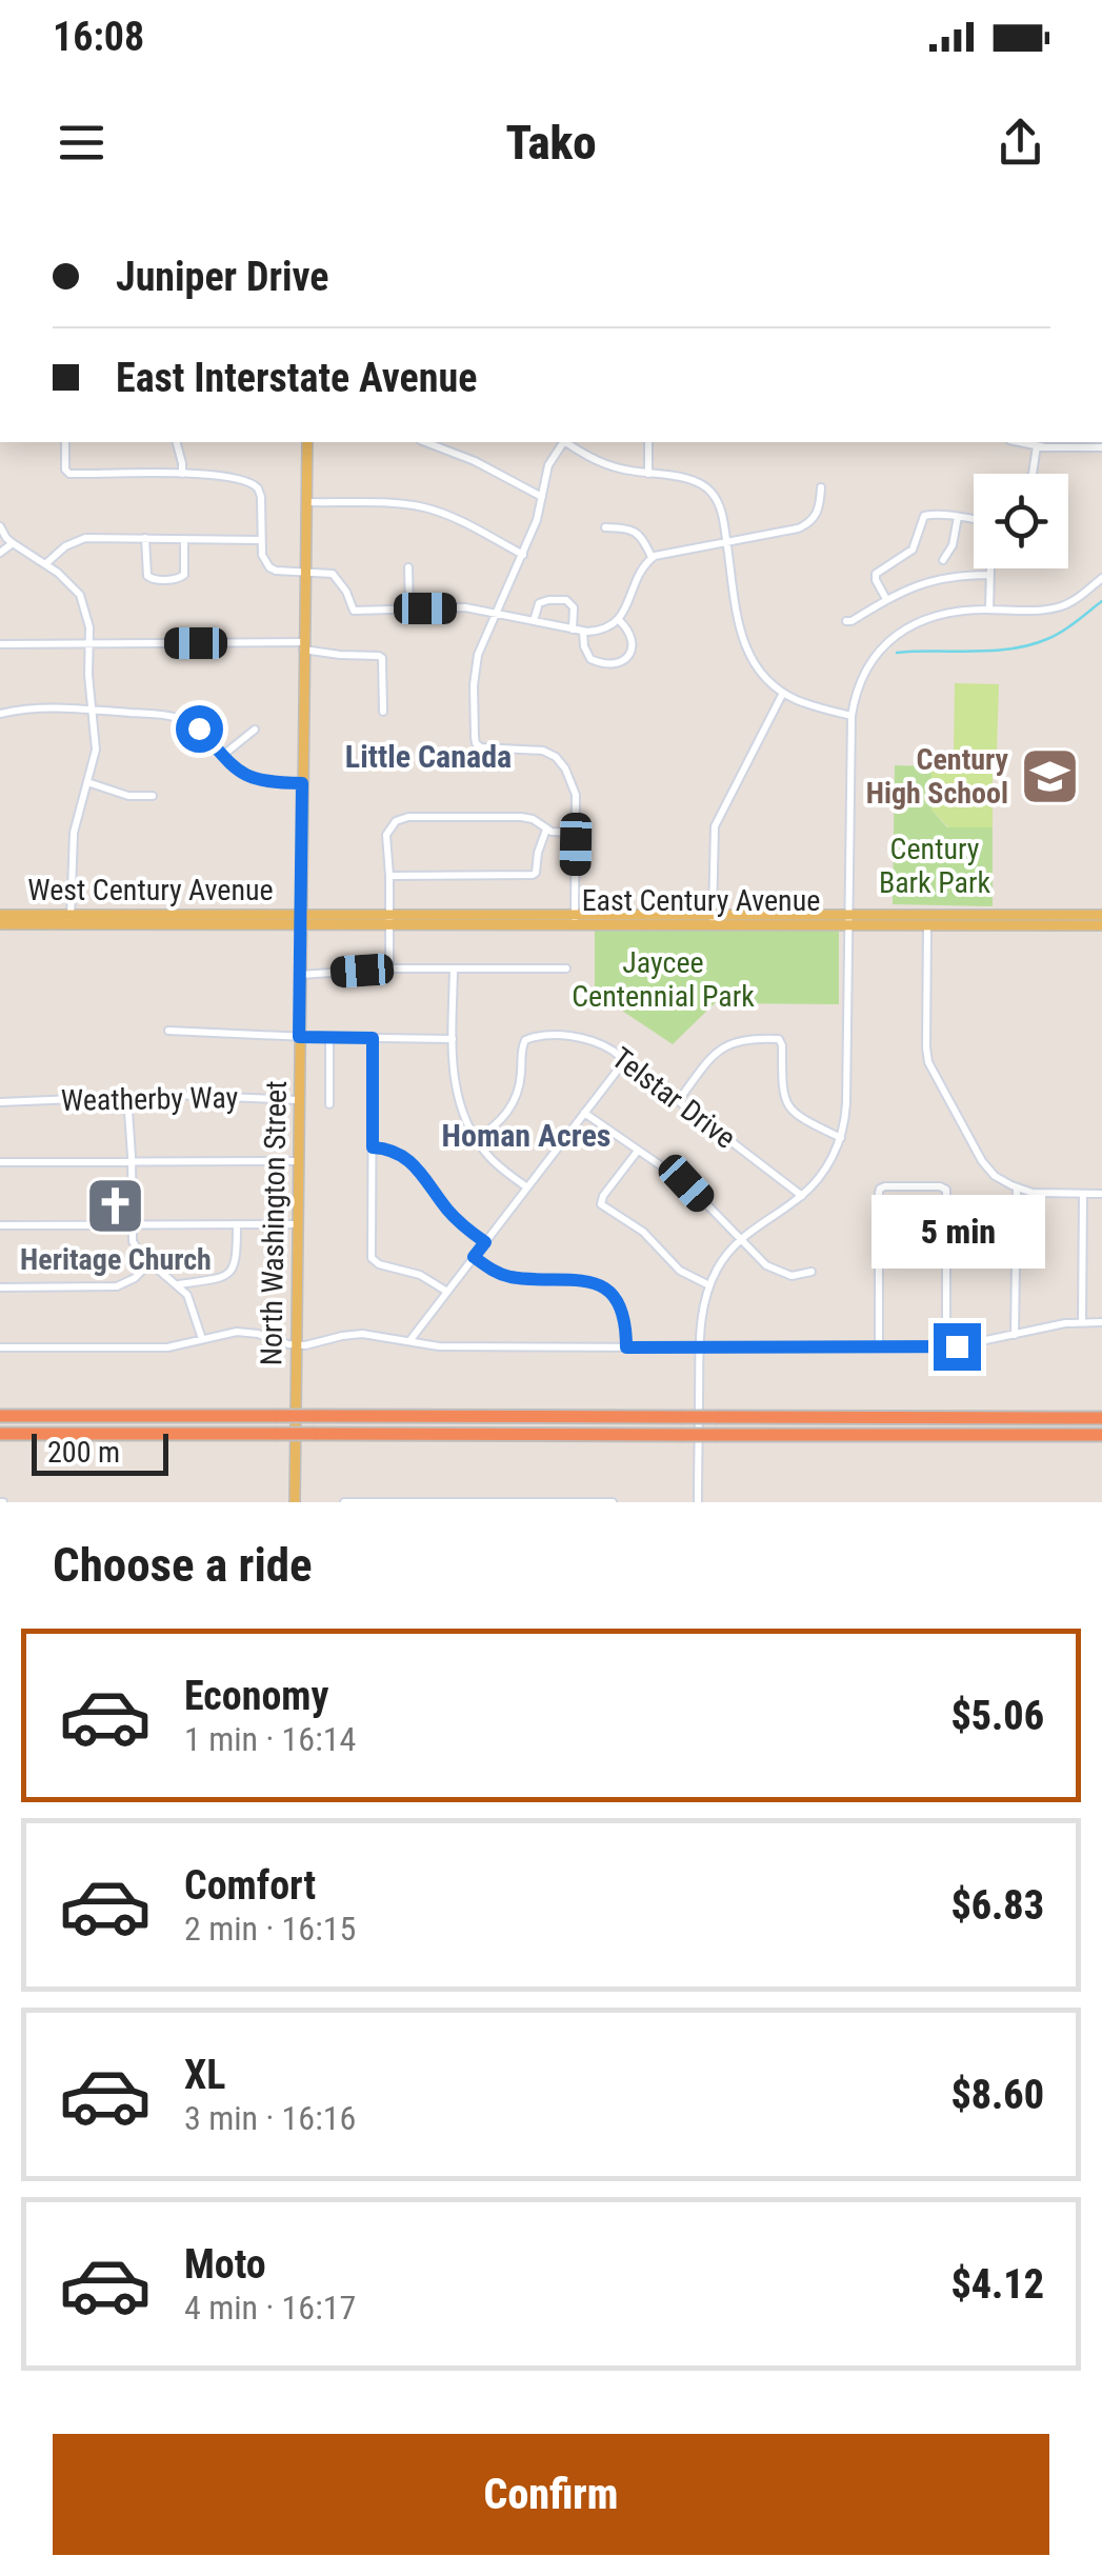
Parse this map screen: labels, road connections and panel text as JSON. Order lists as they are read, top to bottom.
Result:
{
  "streets": {
    "main road": ["West Century Avenue", "East Century Avenue", "North Washington Street"],
    "street": ["Telstar Drive", "Weatherby Way"]
  },
  "crossings": [
    ["West Century Avenue", "East Century Avenue"],
    ["West Century Avenue", "North Washington Street"],
    ["East Century Avenue", "North Washington Street"],
    ["Weatherby Way", "North Washington Street"]
  ],
  "districts": ["Little Canada", "Homan Acres"],
  "parks": ["Century Bark Park", "Jaycee Centennial Park"],
  "places": {
    "school or university": ["Century High School"],
    "church": ["Heritage Church"]
  },
  "scale_bar": "200 m",
  "page": {
    "status": "16:08",
    "header": "Tako",
    "banner": ["Juniper Drive", "East Interstate Avenue"],
    "bubble": "5 min",
    "scale": "200 m",
    "heading": "Choose a ride",
    "list": [
      {
        "name": "Economy",
        "note": "1 min · 16:14",
        "value": "$5.06"
      },
      {
        "name": "Comfort",
        "note": "2 min · 16:15",
        "value": "$6.83"
      },
      {
        "name": "XL",
        "note": "3 min · 16:16",
        "value": "$8.60"
      },
      {
        "name": "Moto",
        "note": "4 min · 16:17",
        "value": "$4.12"
      }
    ],
    "buttons": "Confirm"
  }
}
